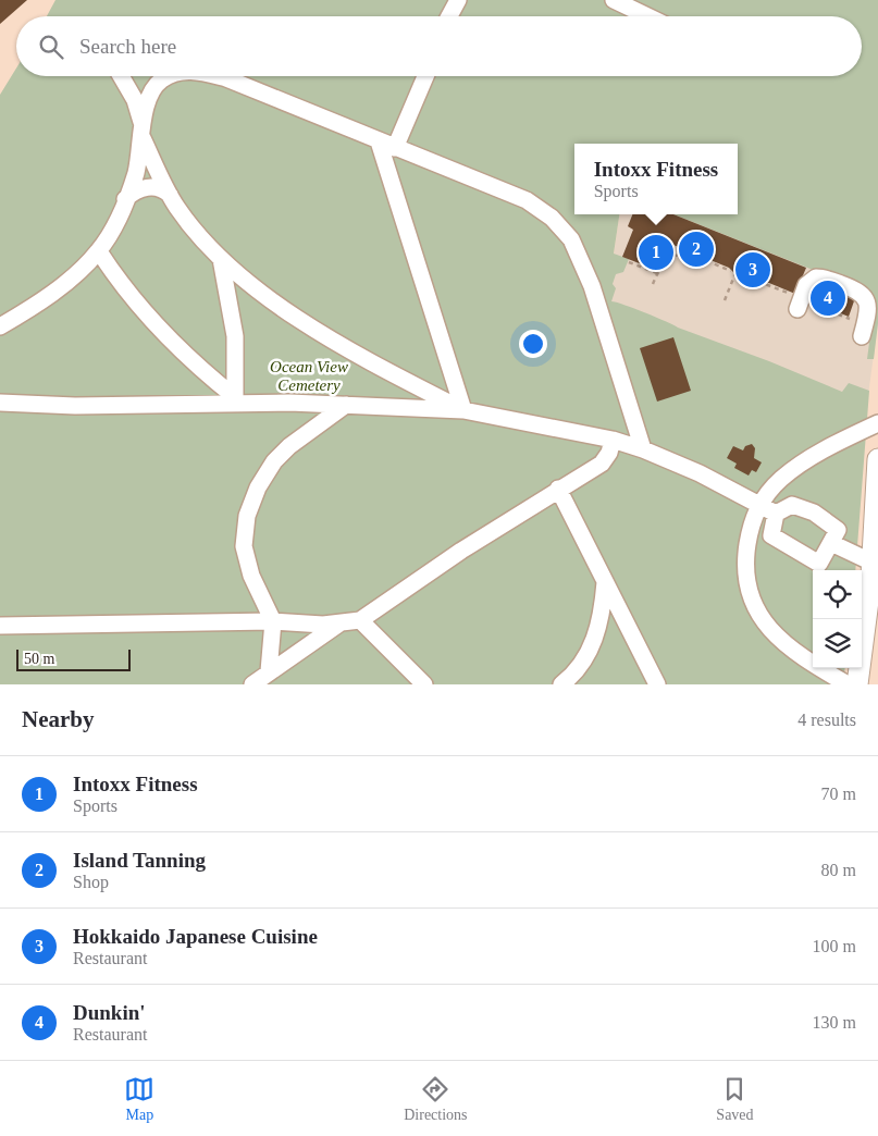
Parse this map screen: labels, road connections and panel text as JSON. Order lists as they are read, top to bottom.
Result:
{
  "parks": ["Ocean View Cemetery"],
  "scale_bar": "50 m",
  "page": {
    "search": "Search here",
    "popup": ["Intoxx Fitness", "Sports"],
    "pins": [
      "2",
      "1",
      "3",
      "4"
    ],
    "scale": "50 m",
    "heading": ["Nearby", "4 results"],
    "list": [
      {
        "mark": "1",
        "name": "Intoxx Fitness",
        "note": "Sports",
        "value": "70 m"
      },
      {
        "mark": "2",
        "name": "Island Tanning",
        "note": "Shop",
        "value": "80 m"
      },
      {
        "mark": "3",
        "name": "Hokkaido Japanese Cuisine",
        "note": "Restaurant",
        "value": "100 m"
      },
      {
        "mark": "4",
        "name": "Dunkin'",
        "note": "Restaurant",
        "value": "130 m"
      }
    ],
    "nav": ["Map", "Directions", "Saved"]
  }
}
